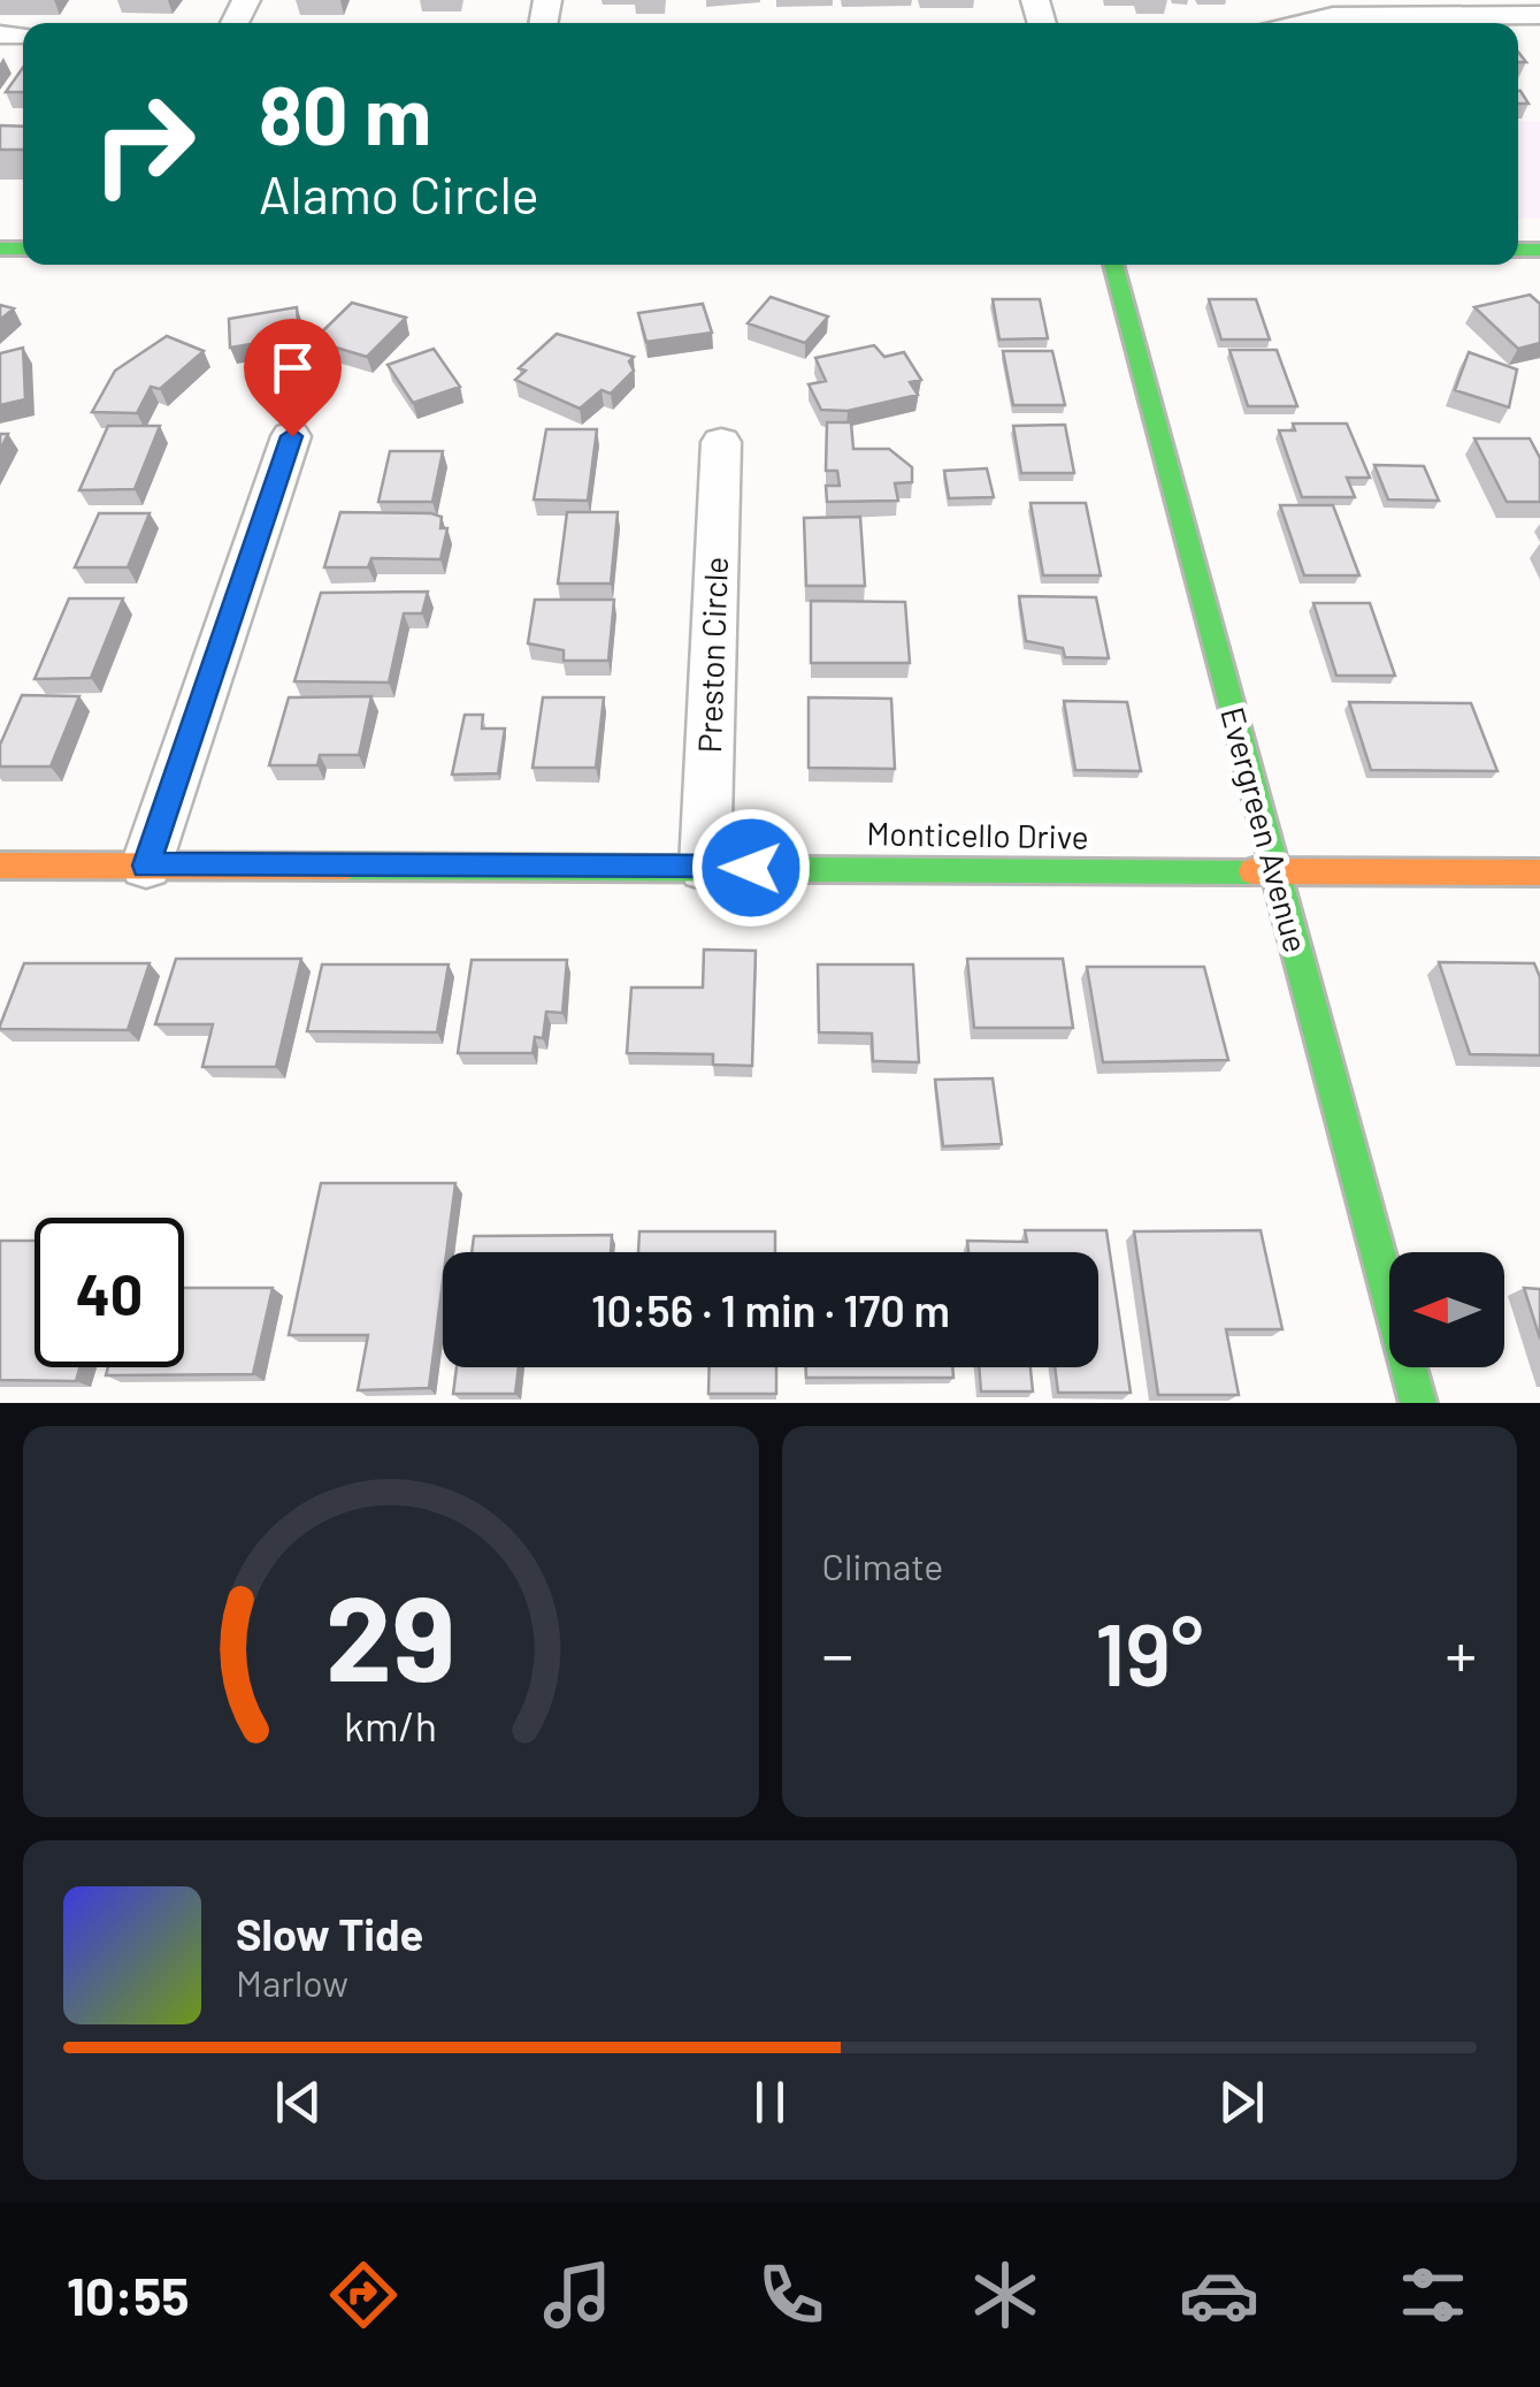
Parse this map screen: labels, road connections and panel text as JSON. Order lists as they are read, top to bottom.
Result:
{
  "streets": {
    "street": ["Preston Circle", "Evergreen Avenue", "Monticello Drive"]
  },
  "crossings": [
    ["Preston Circle", "Monticello Drive"],
    ["Evergreen Avenue", "Monticello Drive"]
  ],
  "north": "left",
  "page": {
    "turn": ["80 m", "Alamo Circle"],
    "limit": "40",
    "trip": "10:56 · 1 min · 170 m",
    "tile": "Climate",
    "heat": ["−", "19°", "+"],
    "song": ["Slow Tide", "Marlow"],
    "tabs": "10:55",
    "gauge": ["29", "km/h"]
  }
}
